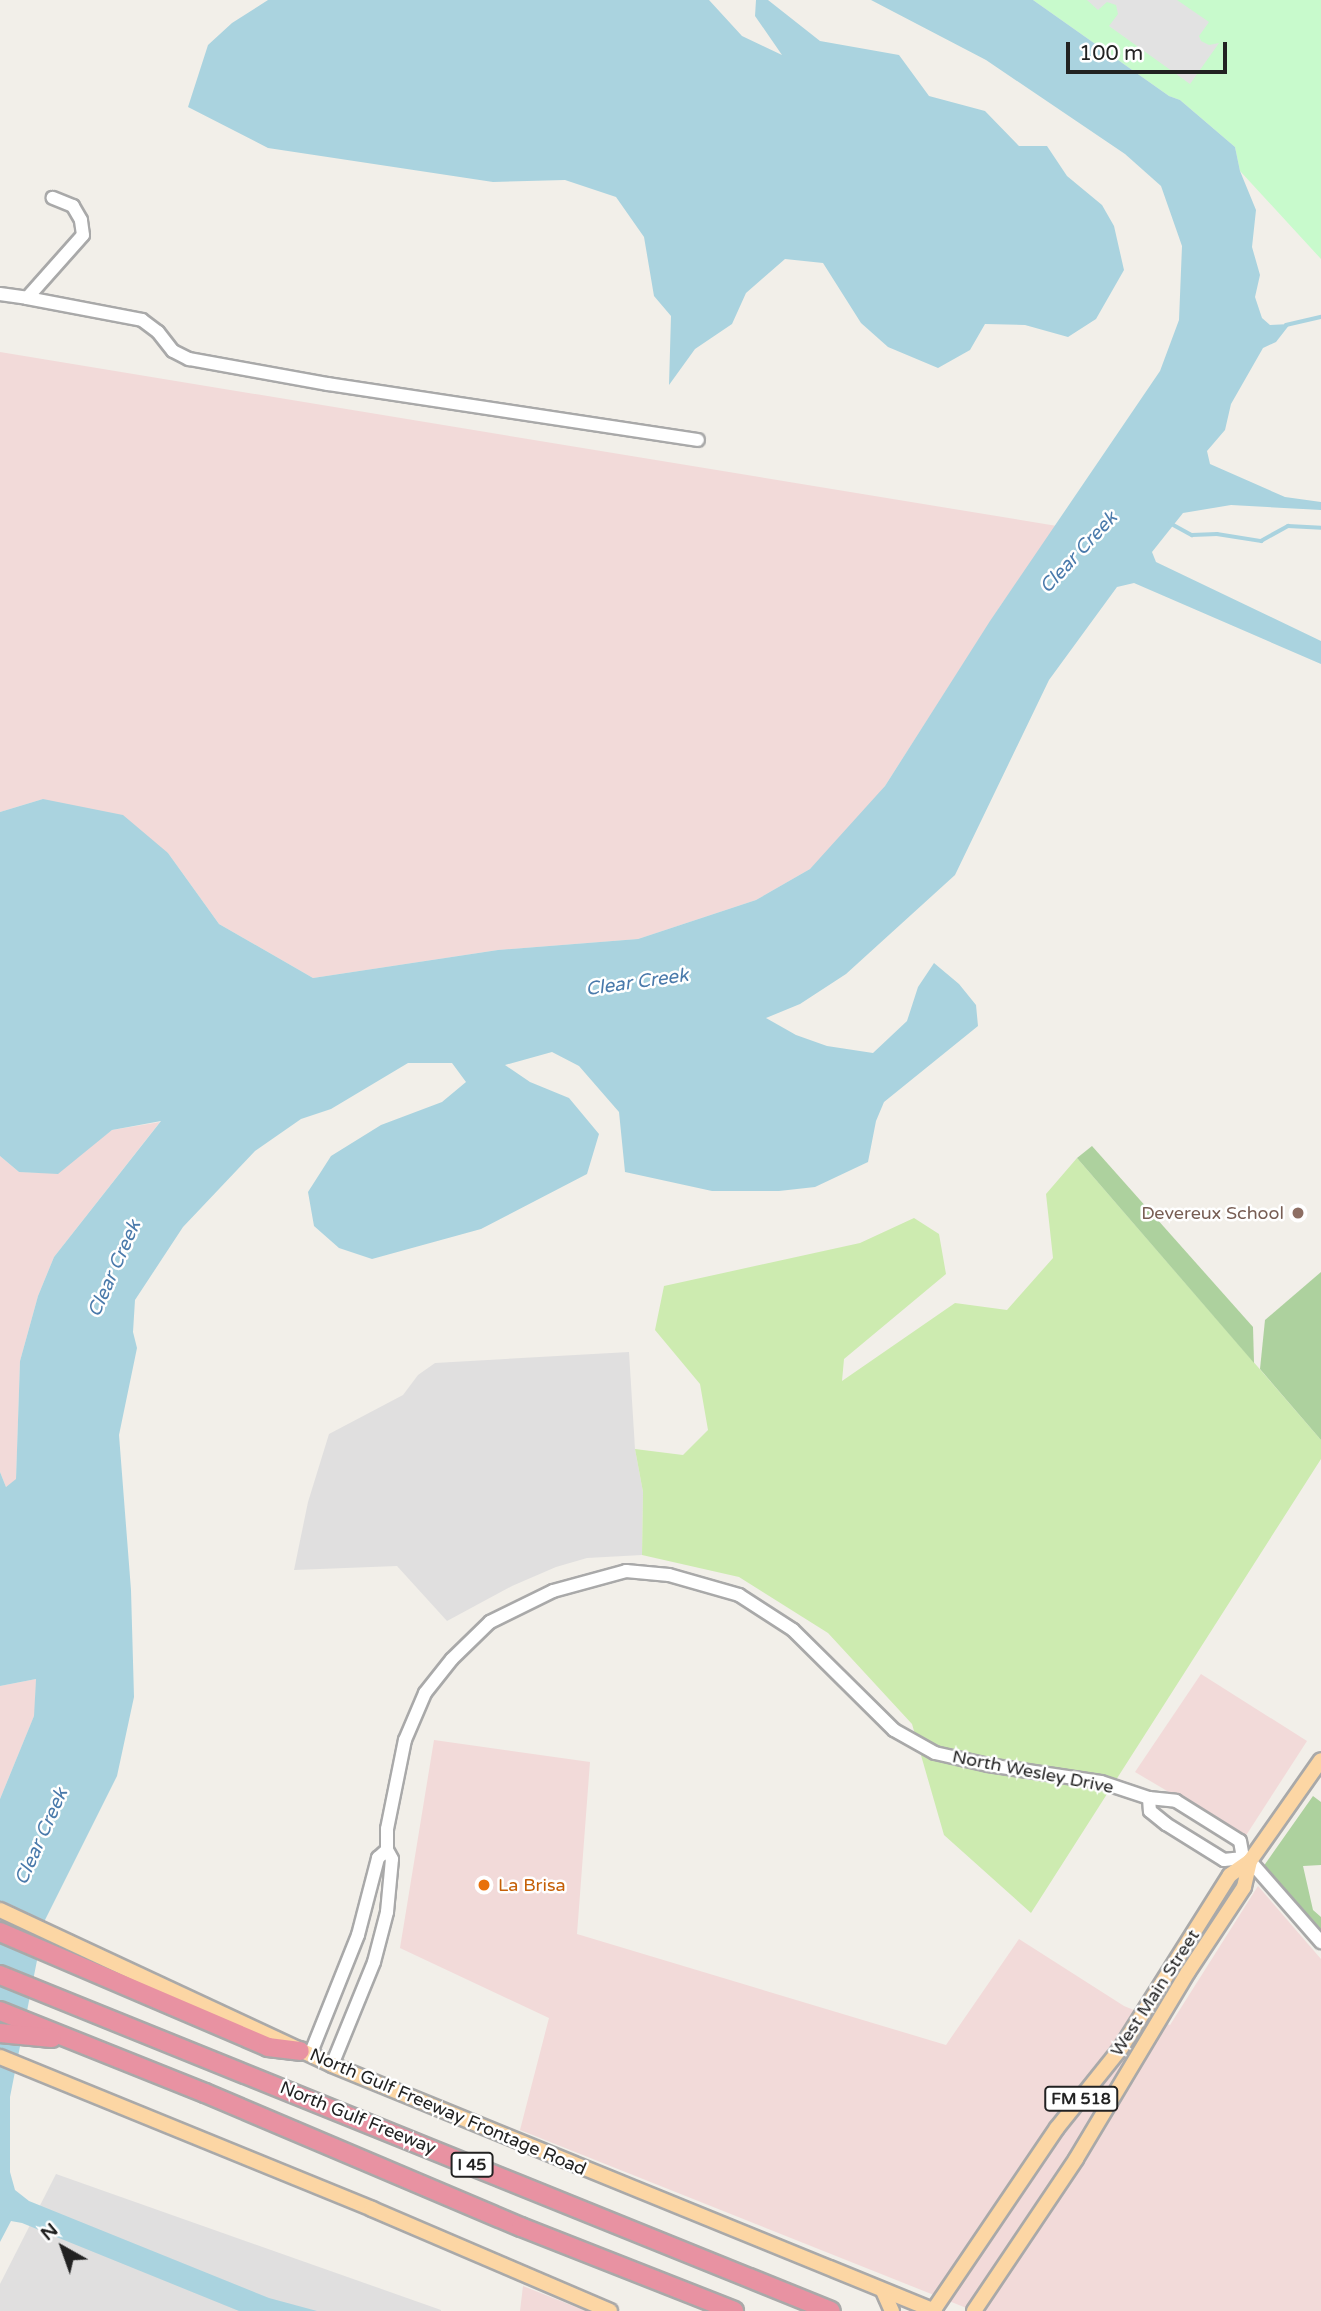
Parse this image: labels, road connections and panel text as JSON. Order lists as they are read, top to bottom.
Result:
{
  "streets": {
    "highway": ["North Gulf Freeway", "I 45"],
    "main road": ["West Main Street", "FM 518", "North Gulf Freeway Frontage Road"],
    "street": ["North Wesley Drive"]
  },
  "crossings": [
    ["North Wesley Drive", "West Main Street"],
    ["North Wesley Drive", "North Gulf Freeway Frontage Road"],
    ["West Main Street", "North Gulf Freeway Frontage Road"]
  ],
  "water": ["Clear Creek"],
  "places": ["Devereux School", "La Brisa"],
  "scale_bar": "100 m",
  "north": "top left"
}
